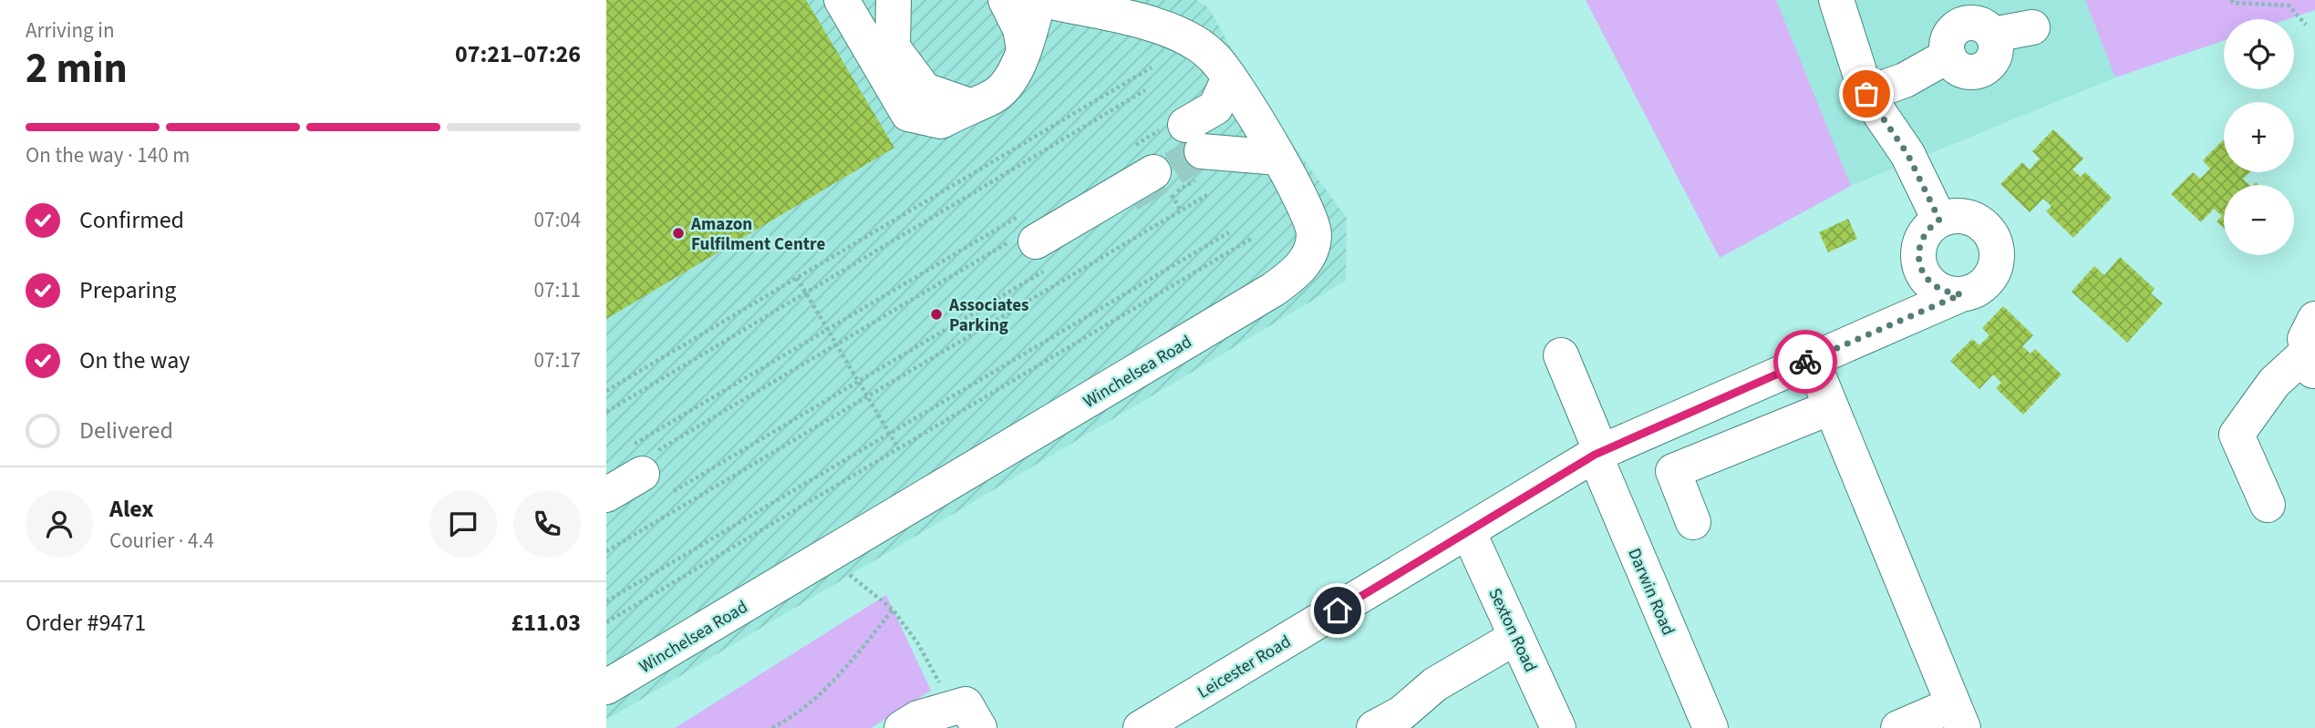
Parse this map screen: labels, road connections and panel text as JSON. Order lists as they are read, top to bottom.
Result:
{
  "streets": {
    "street": [
      "Winchelsea Road",
      "Darwin Road",
      "Sexton Road",
      "Leicester Road"
    ]
  },
  "crossings": [
    ["Darwin Road", "Leicester Road"],
    ["Sexton Road", "Leicester Road"]
  ],
  "places": ["Amazon Fulfilment Centre", "Associates Parking"],
  "page": {
    "heading": ["2 min", "Arriving in", "07:21–07:26"],
    "panel": [
      "Alex",
      "Courier · 4.4",
      "Order #9471",
      "£11.03"
    ],
    "map_buttons": ["+", "−"],
    "bar": "On the way · 140 m",
    "list": [
      ["Confirmed", "07:04"],
      ["Preparing", "07:11"],
      ["On the way", "07:17"],
      "Delivered"
    ]
  }
}
